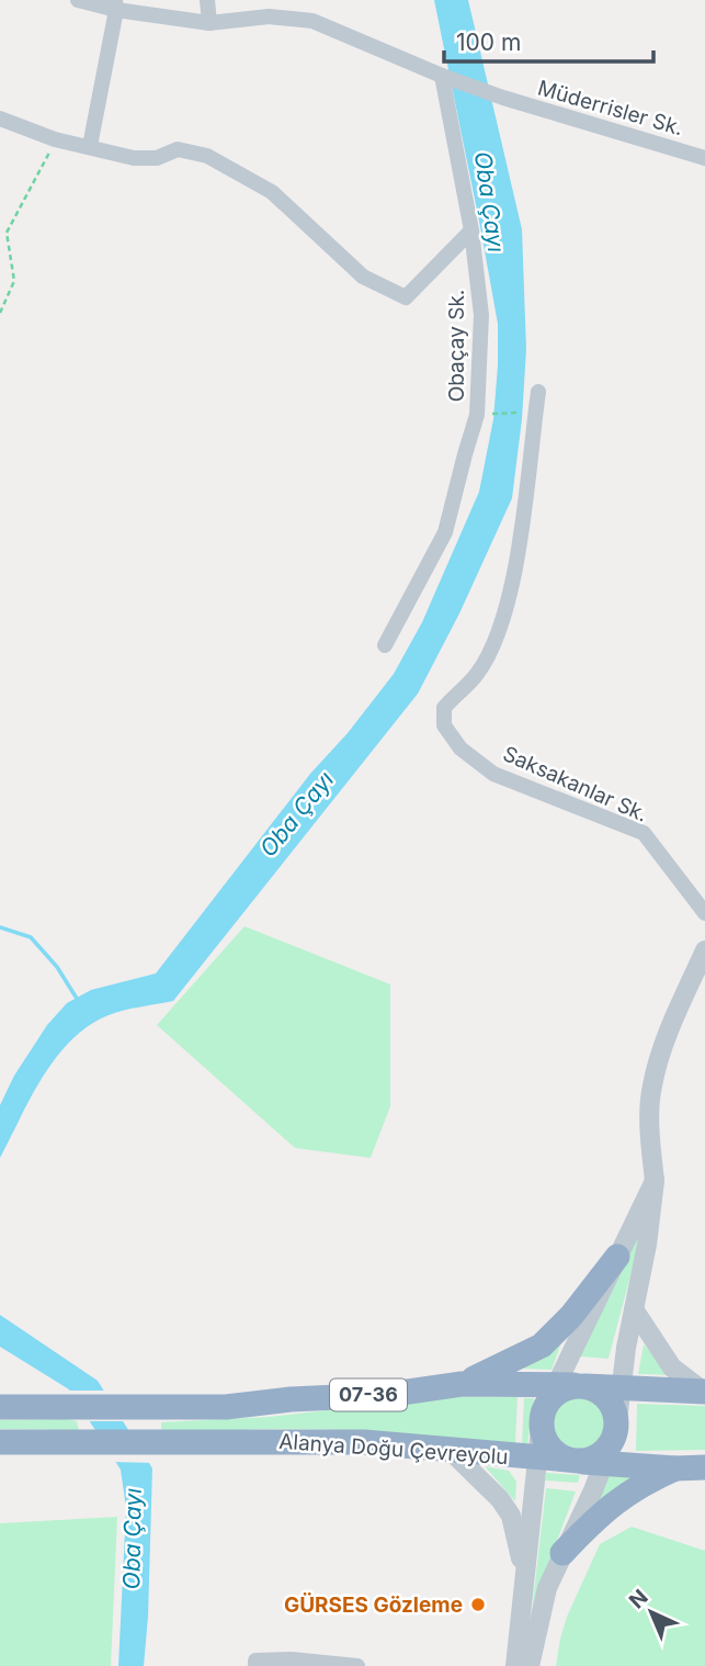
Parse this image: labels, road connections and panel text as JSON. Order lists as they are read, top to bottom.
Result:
{
  "streets": {
    "highway": ["07-36", "Alanya Doğu Çevreyolu"],
    "street": ["Müderrisler Sk.", "Obaçay Sk.", "Saksakanlar Sk."]
  },
  "crossings": [
    ["Müderrisler Sk.", "Obaçay Sk."]
  ],
  "water": ["Oba Çayı"],
  "places": ["GÜRSES Gözleme"],
  "scale_bar": "100 m",
  "north": "top left"
}
